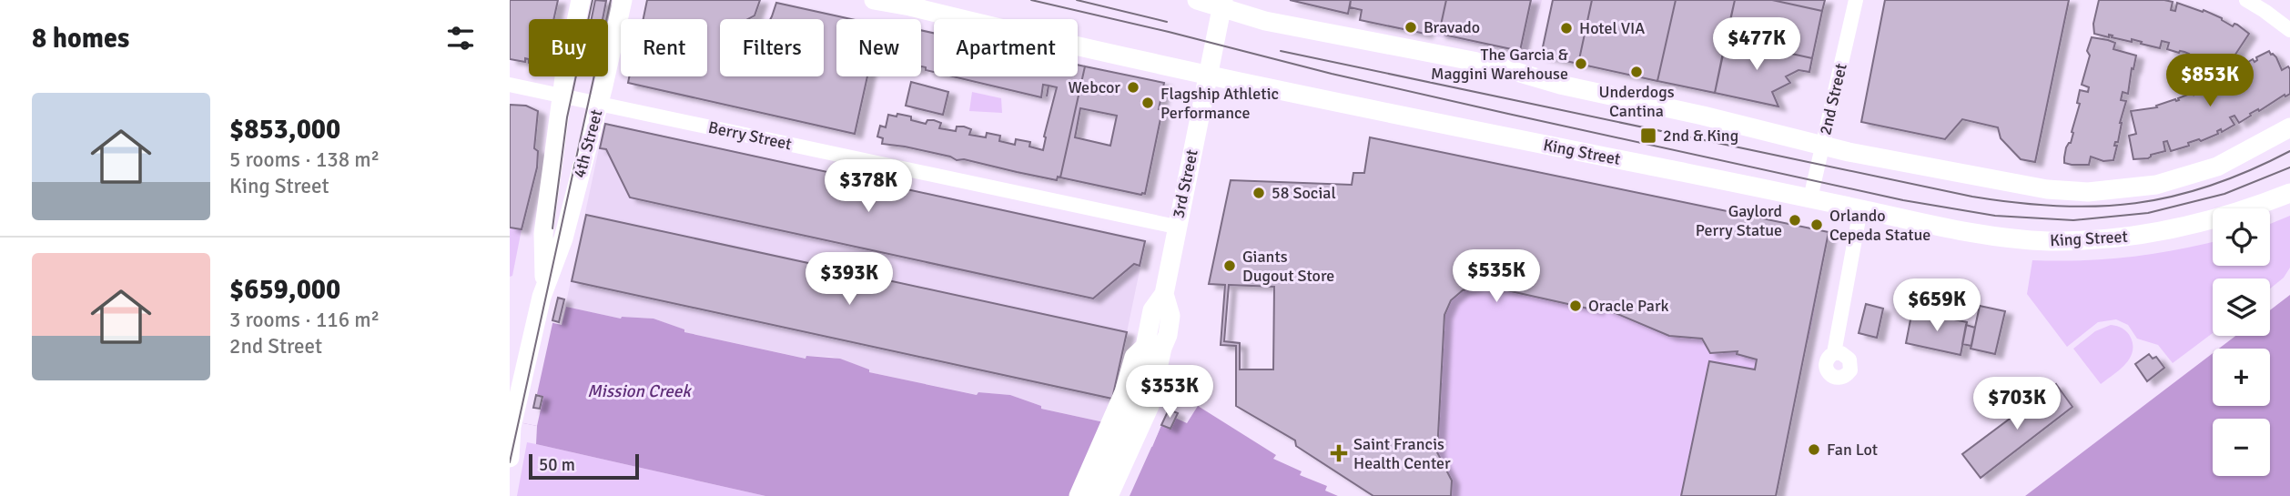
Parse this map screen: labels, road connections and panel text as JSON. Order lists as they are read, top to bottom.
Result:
{
  "streets": {
    "main road": ["4th Street", "King Street", "3rd Street"],
    "street": ["2nd Street", "Berry Street"]
  },
  "crossings": [
    ["2nd Street", "King Street"],
    ["Berry Street", "4th Street"],
    ["Berry Street", "3rd Street"],
    ["King Street", "3rd Street"]
  ],
  "water": ["Mission Creek"],
  "places": {
    "other": [
      "Bravado",
      "Hotel VIA",
      "The Garcia & Maggini Warehouse",
      "Underdogs Cantina",
      "Webcor",
      "Flagship Athletic Performance",
      "58 Social",
      "Gaylord Perry Statue",
      "Orlando Cepeda Statue",
      "Giants Dugout Store",
      "Oracle Park",
      "Fan Lot"
    ],
    "transit": ["2nd & King"],
    "health": ["Saint Francis Health Center"]
  },
  "scale_bar": "50 m",
  "page": {
    "heading": "8 homes",
    "price": [
      "$477K",
      "$853K",
      "$378K",
      "$535K",
      "$393K",
      "$659K",
      "$353K",
      "$703K"
    ],
    "chip": [
      "Buy",
      "Rent",
      "Filters",
      "New",
      "Apartment"
    ],
    "list": [
      {
        "name": "$853,000",
        "note": "5 rooms · 138 m² · King Street"
      },
      {
        "name": "$659,000",
        "note": "3 rooms · 116 m² · 2nd Street"
      }
    ],
    "map_buttons": ["+", "−"],
    "scale": "50 m"
  }
}
